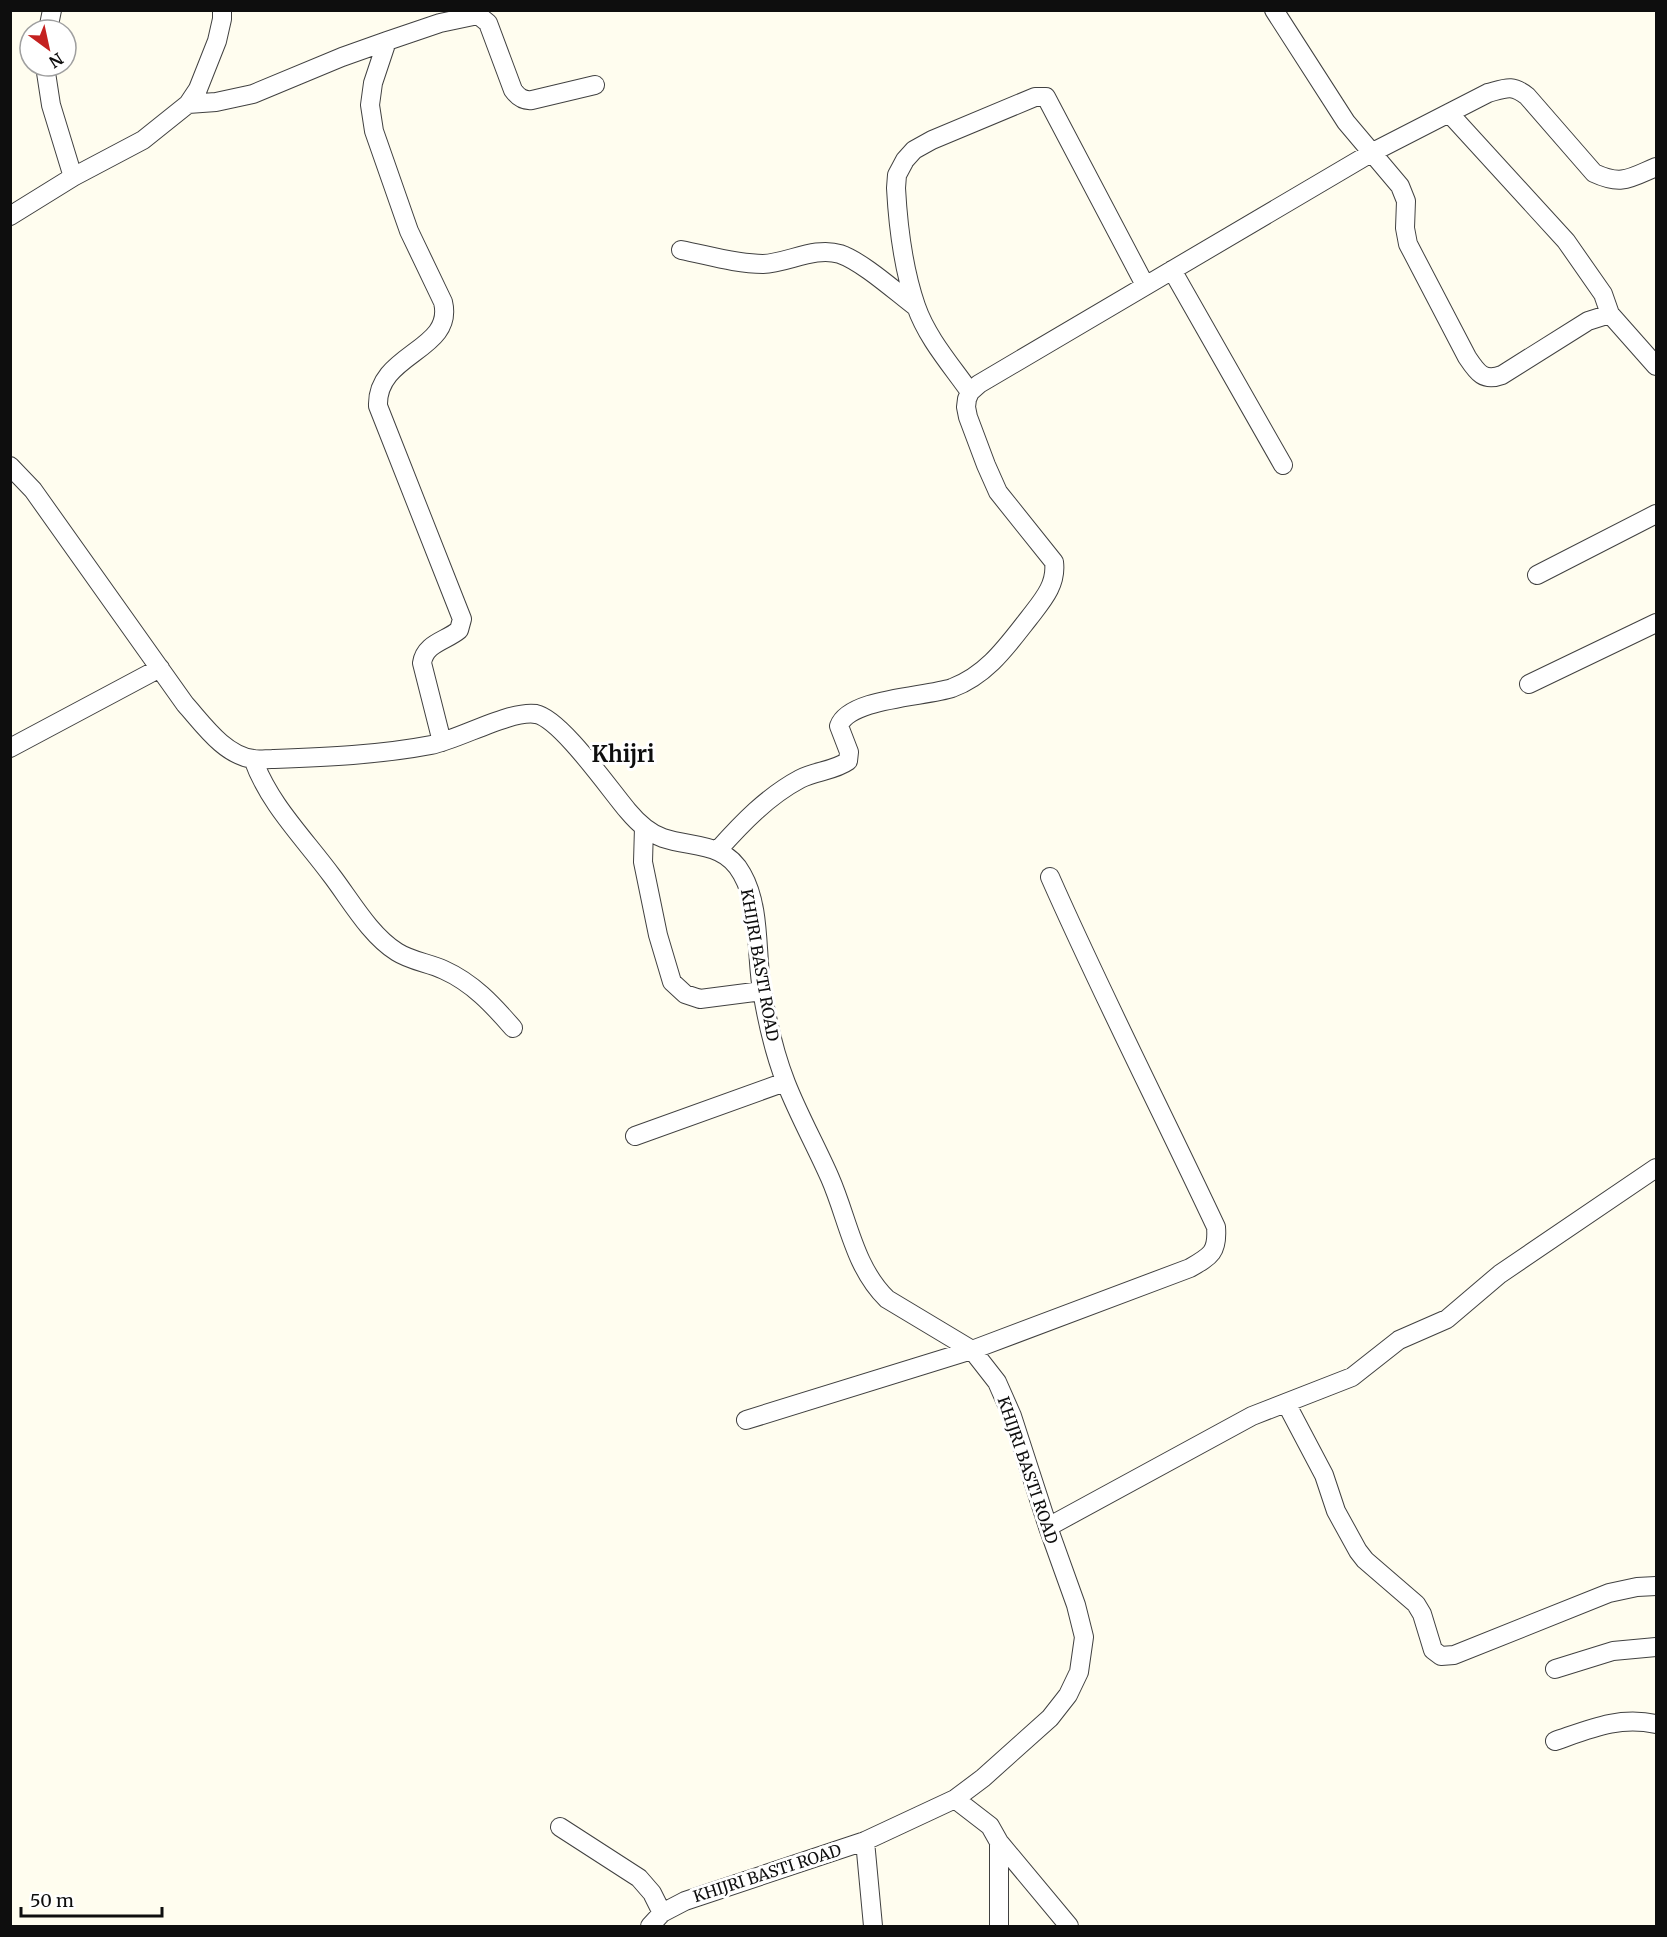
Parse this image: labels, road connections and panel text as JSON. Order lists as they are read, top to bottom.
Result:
{
  "streets": {
    "street": ["KHIJRI BASTI ROAD"]
  },
  "districts": ["Khijri"],
  "scale_bar": "50 m",
  "north": "bottom right"
}
